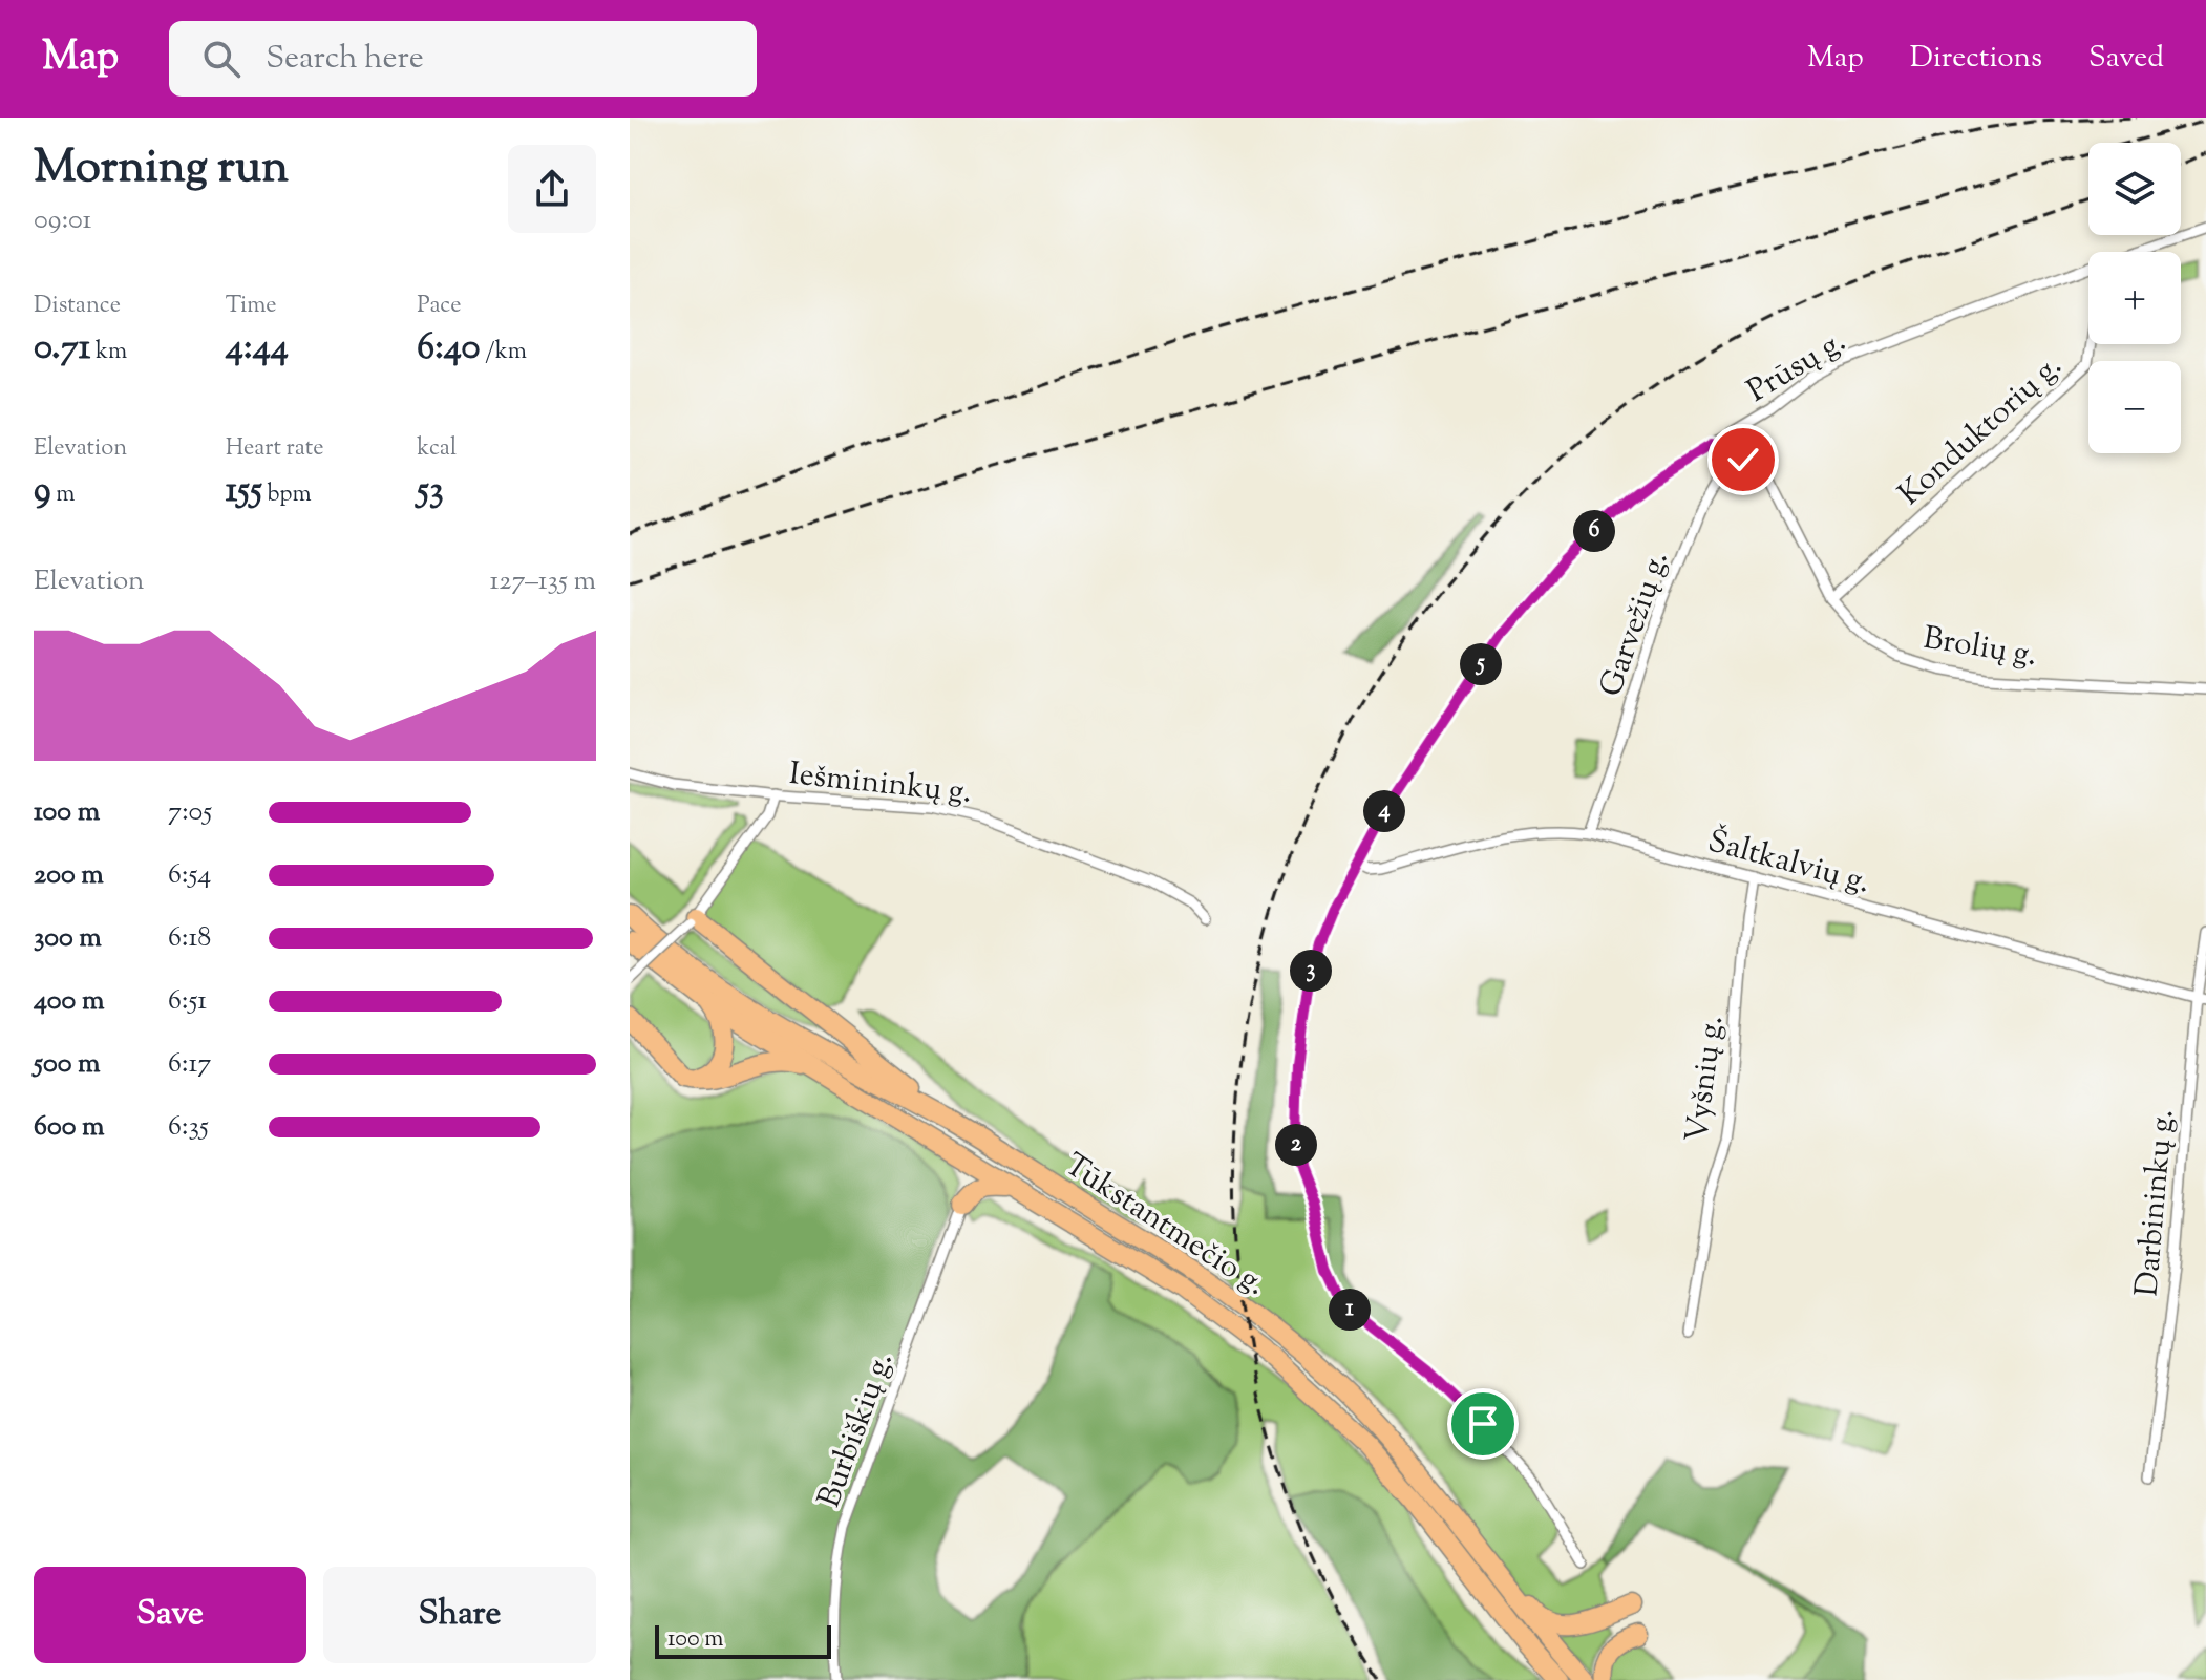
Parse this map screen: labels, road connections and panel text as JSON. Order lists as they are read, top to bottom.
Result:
{
  "streets": {
    "highway": ["Tūkstantmečio g."],
    "street": [
      "Prūsų g.",
      "Konduktorių g.",
      "Garvežių g.",
      "Brolių g.",
      "Iešmininkų g.",
      "Šaltkalvių g.",
      "Vyšnių g.",
      "Darbininkų g.",
      "Burbiškių g."
    ]
  },
  "crossings": [
    ["Prūsų g.", "Brolių g."],
    ["Prūsų g.", "Šaltkalvių g."],
    ["Konduktorių g.", "Brolių g."],
    ["Garvežių g.", "Šaltkalvių g."],
    ["Šaltkalvių g.", "Vyšnių g."],
    ["Šaltkalvių g.", "Darbininkų g."]
  ],
  "scale_bar": "100 m",
  "page": {
    "header": "Map",
    "search": "Search here",
    "nav": ["Map", "Directions", "Saved"],
    "heading": ["Morning run", "09:01"],
    "map_buttons": ["+", "−"],
    "stats": [
      ["Distance", "0.71 km"],
      ["Time", "4:44"],
      ["Pace", "6:40 /km"],
      ["Elevation", "9 m"],
      ["Heart rate", "155 bpm"],
      ["kcal", "53"]
    ],
    "pins": [
      "6",
      "5",
      "4",
      "3",
      "2",
      "1"
    ],
    "chart": ["Elevation", "127–135 m"],
    "list": [
      {
        "name": "100 m",
        "note": "7:05"
      },
      {
        "name": "200 m",
        "note": "6:54"
      },
      {
        "name": "300 m",
        "note": "6:18"
      },
      {
        "name": "400 m",
        "note": "6:51"
      },
      {
        "name": "500 m",
        "note": "6:17"
      },
      {
        "name": "600 m",
        "note": "6:35"
      }
    ],
    "buttons": ["Save", "Share"],
    "scale": "100 m"
  }
}
